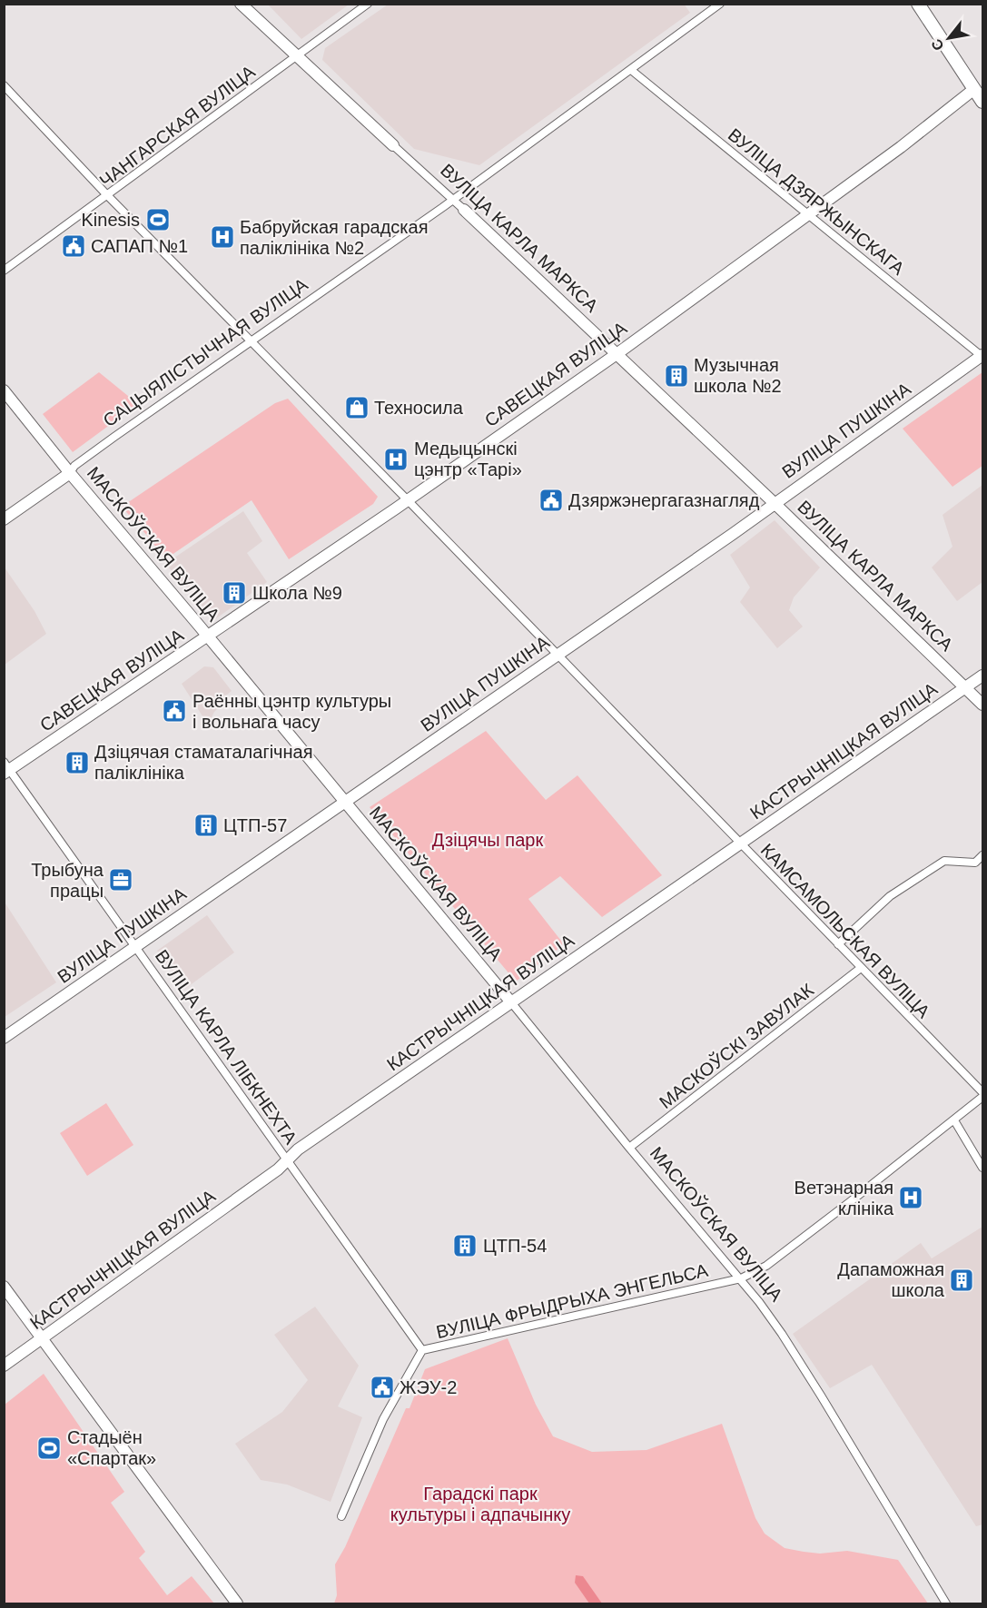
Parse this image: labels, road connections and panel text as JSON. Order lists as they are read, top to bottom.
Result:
{
  "streets": {
    "main road": [
      "ВУЛІЦА КАРЛА МАРКСА",
      "САЦЫЯЛІСТЫЧНАЯ ВУЛІЦА",
      "САВЕЦКАЯ ВУЛІЦА",
      "ВУЛІЦА ПУШКІНА",
      "МАСКОЎСКАЯ ВУЛІЦА",
      "КАСТРЫЧНІЦКАЯ ВУЛІЦА"
    ],
    "street": [
      "ЧАНГАРСКАЯ ВУЛІЦА",
      "ВУЛІЦА ДЗЯРЖЫНСКАГА",
      "КАМСАМОЛЬСКАЯ ВУЛІЦА",
      "МАСКОЎСКІ ЗАВУЛАК",
      "ВУЛІЦА КАРЛА ЛІБКНЕХТА",
      "ВУЛІЦА ФРЫДРЫХА ЭНГЕЛЬСА"
    ]
  },
  "crossings": [
    ["ЧАНГАРСКАЯ ВУЛІЦА", "ВУЛІЦА КАРЛА МАРКСА"],
    ["ЧАНГАРСКАЯ ВУЛІЦА", "КАМСАМОЛЬСКАЯ ВУЛІЦА"],
    ["ВУЛІЦА ДЗЯРЖЫНСКАГА", "САЦЫЯЛІСТЫЧНАЯ ВУЛІЦА"],
    ["ВУЛІЦА ДЗЯРЖЫНСКАГА", "САВЕЦКАЯ ВУЛІЦА"],
    ["ВУЛІЦА ДЗЯРЖЫНСКАГА", "ВУЛІЦА ПУШКІНА"],
    ["ВУЛІЦА КАРЛА МАРКСА", "САЦЫЯЛІСТЫЧНАЯ ВУЛІЦА"],
    ["ВУЛІЦА КАРЛА МАРКСА", "САВЕЦКАЯ ВУЛІЦА"],
    ["ВУЛІЦА КАРЛА МАРКСА", "ВУЛІЦА ПУШКІНА"],
    ["ВУЛІЦА КАРЛА МАРКСА", "КАСТРЫЧНІЦКАЯ ВУЛІЦА"],
    ["САЦЫЯЛІСТЫЧНАЯ ВУЛІЦА", "МАСКОЎСКАЯ ВУЛІЦА"],
    ["САЦЫЯЛІСТЫЧНАЯ ВУЛІЦА", "КАМСАМОЛЬСКАЯ ВУЛІЦА"],
    ["САВЕЦКАЯ ВУЛІЦА", "МАСКОЎСКАЯ ВУЛІЦА"],
    ["САВЕЦКАЯ ВУЛІЦА", "КАМСАМОЛЬСКАЯ ВУЛІЦА"],
    ["САВЕЦКАЯ ВУЛІЦА", "ВУЛІЦА КАРЛА ЛІБКНЕХТА"],
    ["ВУЛІЦА ПУШКІНА", "МАСКОЎСКАЯ ВУЛІЦА"],
    ["ВУЛІЦА ПУШКІНА", "КАМСАМОЛЬСКАЯ ВУЛІЦА"],
    ["ВУЛІЦА ПУШКІНА", "ВУЛІЦА КАРЛА ЛІБКНЕХТА"],
    ["МАСКОЎСКАЯ ВУЛІЦА", "КАСТРЫЧНІЦКАЯ ВУЛІЦА"],
    ["МАСКОЎСКАЯ ВУЛІЦА", "МАСКОЎСКІ ЗАВУЛАК"],
    ["МАСКОЎСКАЯ ВУЛІЦА", "ВУЛІЦА ФРЫДРЫХА ЭНГЕЛЬСА"],
    ["КАСТРЫЧНІЦКАЯ ВУЛІЦА", "КАМСАМОЛЬСКАЯ ВУЛІЦА"],
    ["КАСТРЫЧНІЦКАЯ ВУЛІЦА", "ВУЛІЦА КАРЛА ЛІБКНЕХТА"],
    ["КАМСАМОЛЬСКАЯ ВУЛІЦА", "МАСКОЎСКІ ЗАВУЛАК"],
    ["ВУЛІЦА КАРЛА ЛІБКНЕХТА", "ВУЛІЦА ФРЫДРЫХА ЭНГЕЛЬСА"]
  ],
  "parks": ["Дзіцячы парк", "Гарадскі парк культуры і адпачынку"],
  "places": {
    "sports": ["Kinesis", "Стадыён «Спартак»"],
    "hospital": ["Бабруйская гарадская паліклініка №2", "Медыцынскі цэнтр «Тарі»", "Ветэнарная клініка"],
    "public building": [
      "САПАП №1",
      "Дзяржэнергагазнагляд",
      "Раённы цэнтр культуры і вольнага часу",
      "ЖЭУ-2"
    ],
    "building": [
      "Музычная школа №2",
      "Школа №9",
      "Дзіцячая стаматалагічная паліклініка",
      "ЦТП-57",
      "ЦТП-54",
      "Дапаможная школа"
    ],
    "shop": ["Техносила"],
    "office": ["Трыбуна працы"]
  },
  "north": "bottom left"
}
